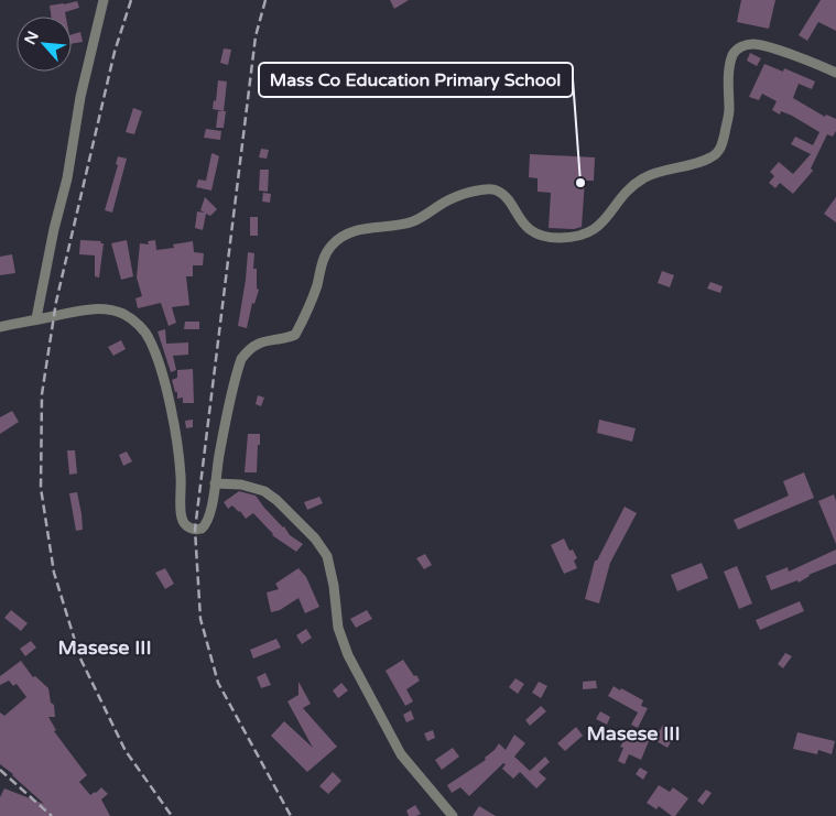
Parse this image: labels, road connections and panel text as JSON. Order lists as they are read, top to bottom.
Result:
{
  "districts": ["Masese III", "Masese III"],
  "places": ["Mass Co Education Primary School"],
  "north": "top left"
}
